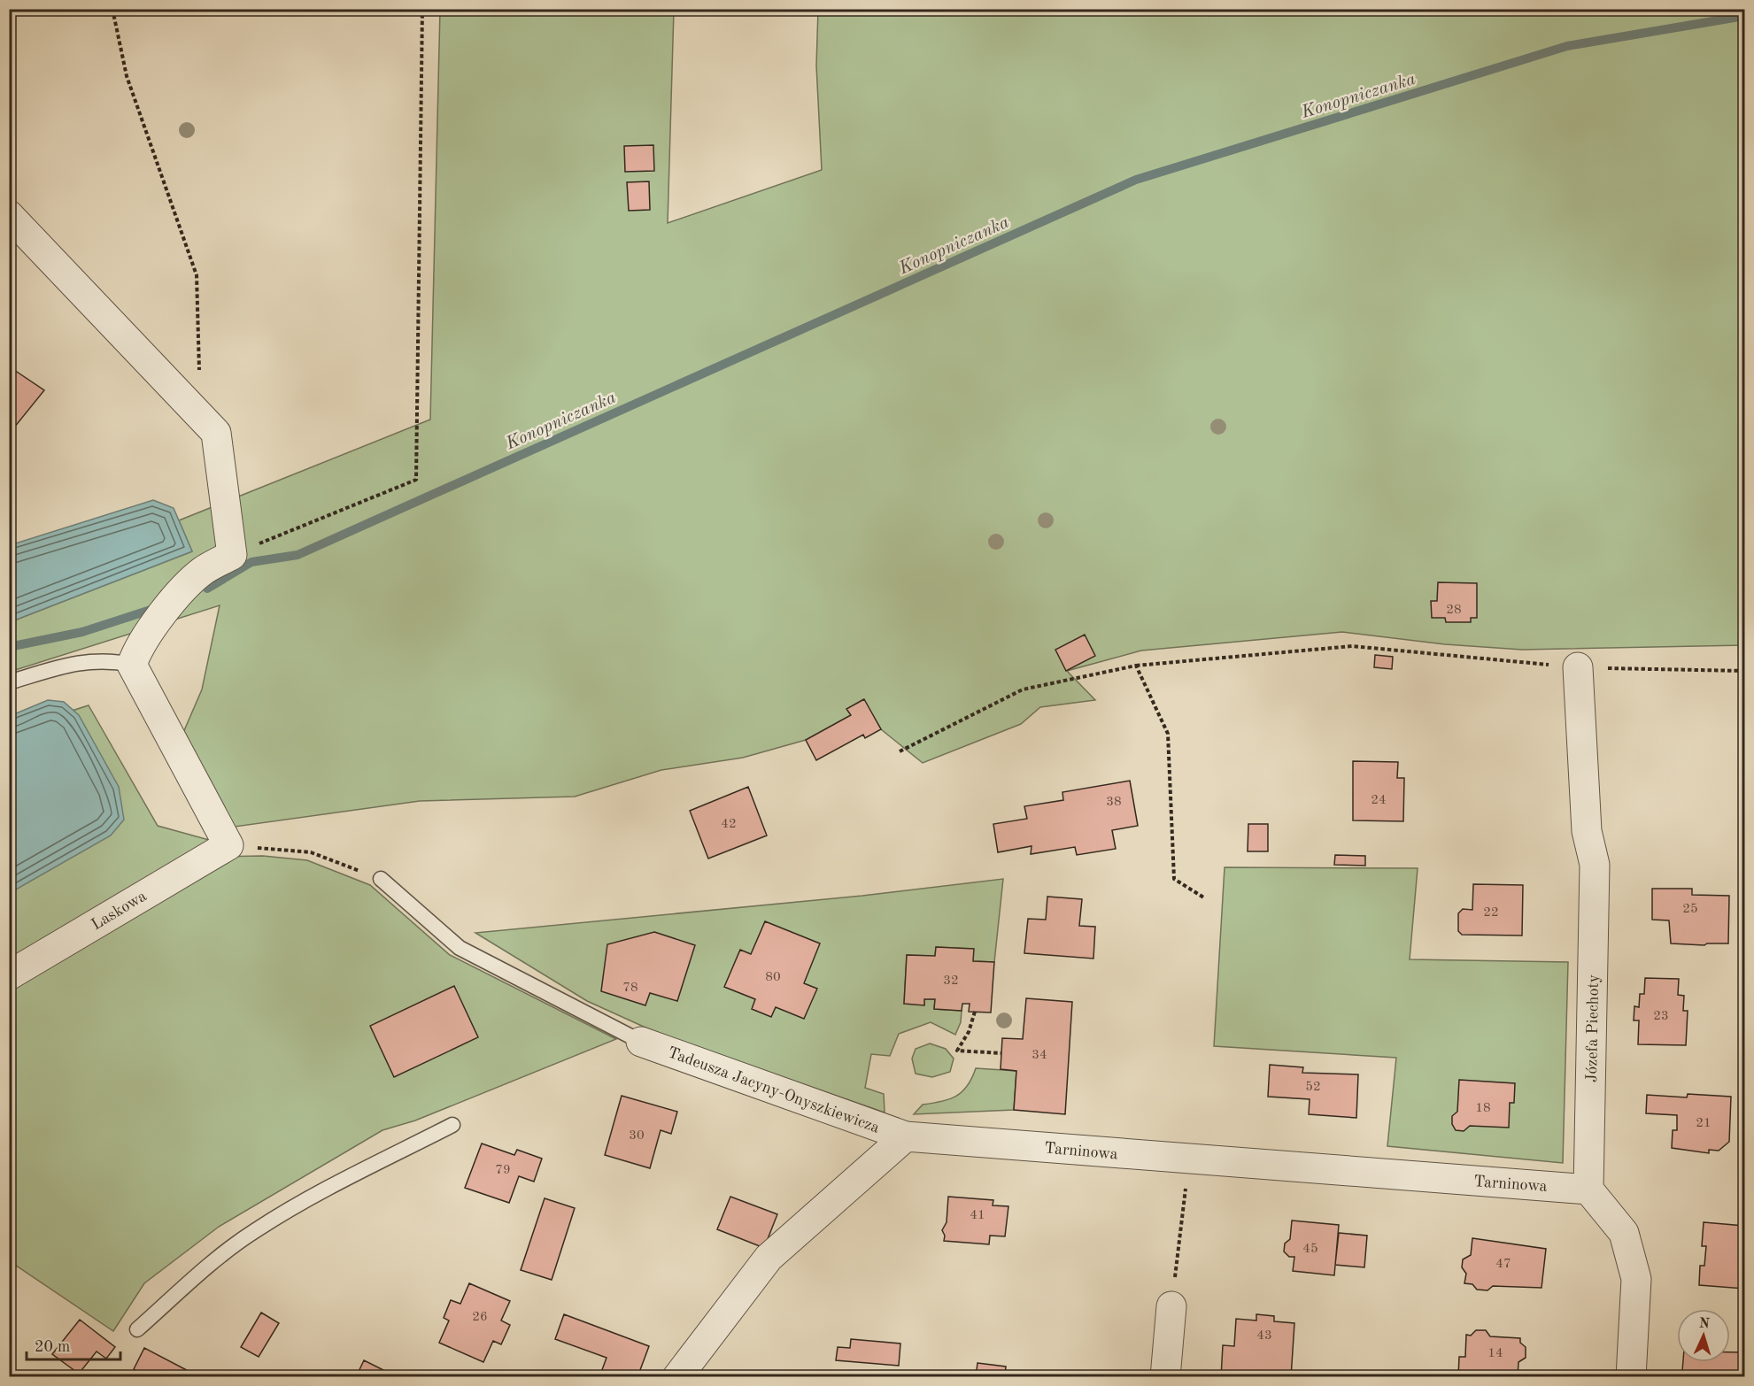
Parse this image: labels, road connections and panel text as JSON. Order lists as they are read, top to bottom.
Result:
{
  "streets": {
    "street": [
      "Laskowa",
      "Józefa Piechoty",
      "Tadeusza Jacyny-Onyszkiewicza",
      "Tarninowa"
    ]
  },
  "crossings": [
    ["Józefa Piechoty", "Tarninowa"],
    ["Tadeusza Jacyny-Onyszkiewicza", "Tarninowa"]
  ],
  "water": ["Konopniczanka"],
  "house_numbers": [
    "28",
    "24",
    "38",
    "42",
    "25",
    "22",
    "80",
    "32",
    "78",
    "23",
    "34",
    "52",
    "18",
    "21",
    "30",
    "79",
    "41",
    "45",
    "47",
    "26",
    "43",
    "14"
  ],
  "scale_bar": "20 m",
  "north": "top"
}
